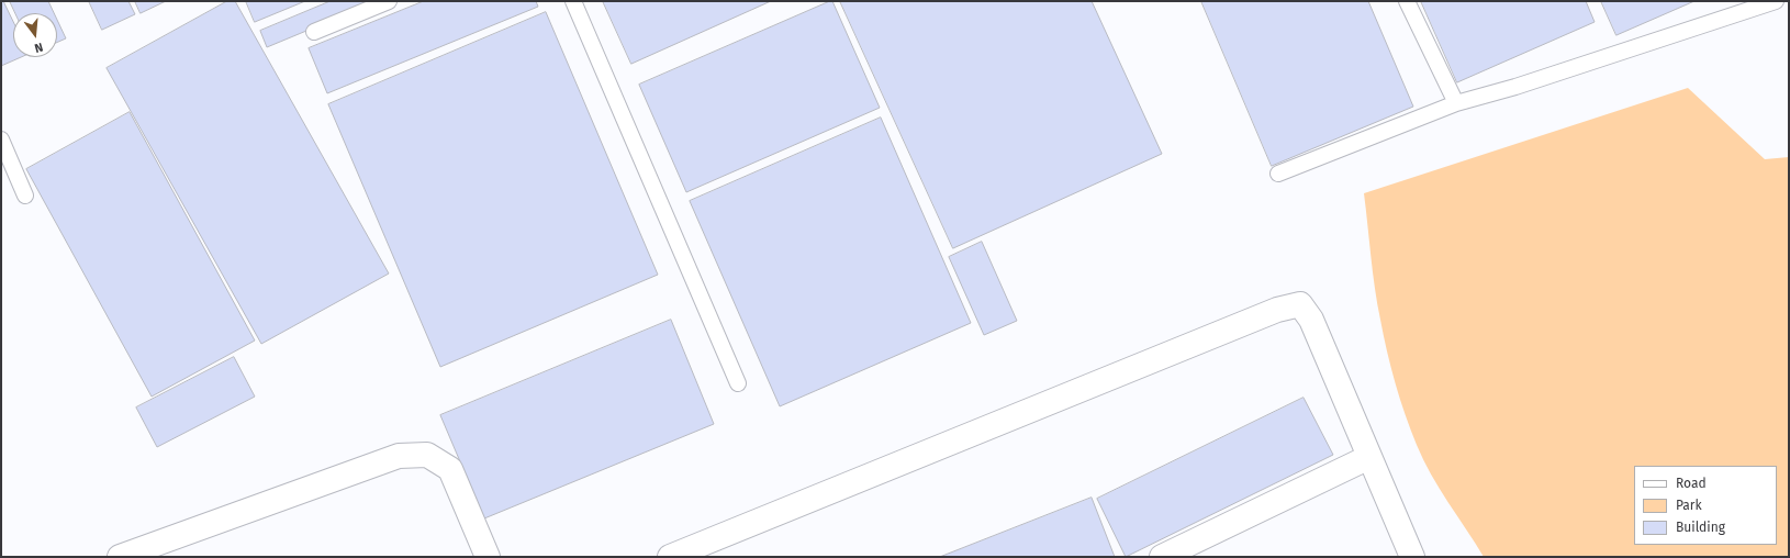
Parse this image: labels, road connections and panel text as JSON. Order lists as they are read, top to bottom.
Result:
{
  "legend": ["Road", "Park", "Building"],
  "north": "bottom"
}
